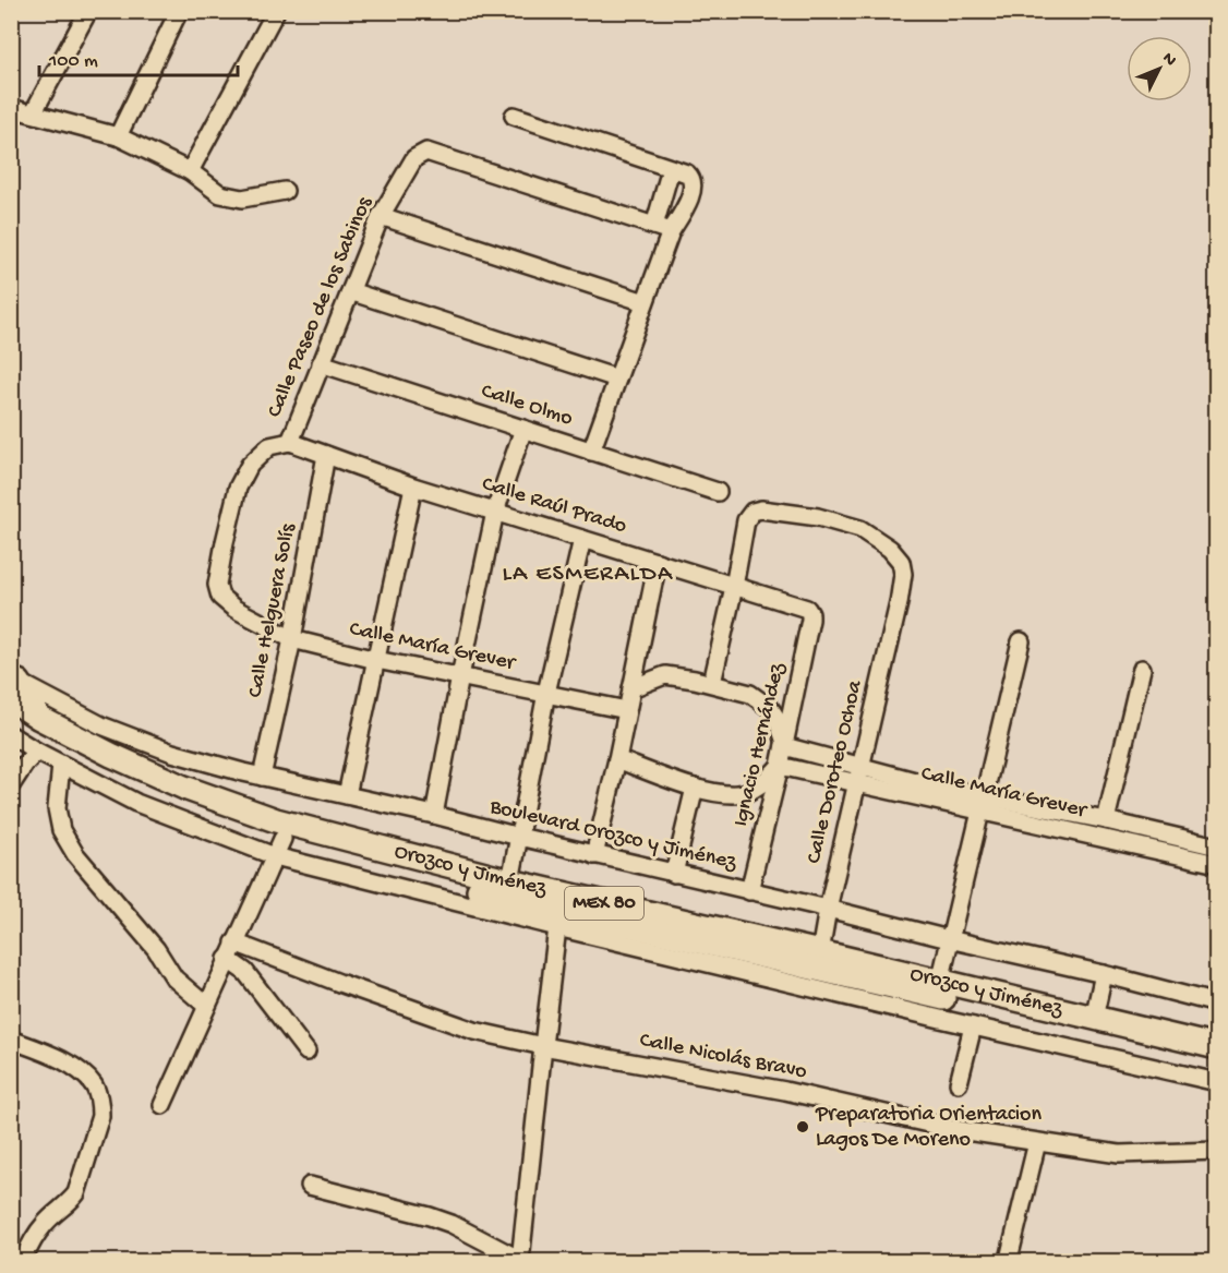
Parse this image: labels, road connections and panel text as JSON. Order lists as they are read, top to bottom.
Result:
{
  "streets": {
    "highway": ["Orozco y Jiménez", "MEX 80"],
    "street": [
      "Calle Paseo de los Sabinos",
      "Calle Olmo",
      "Calle Raúl Prado",
      "Calle Helguera Solís",
      "Calle María Grever",
      "Ignacio Hernández",
      "Calle Doroteo Ochoa",
      "Boulevard Orozco y Jiménez",
      "Calle Nicolás Bravo"
    ]
  },
  "crossings": [
    ["Calle Paseo de los Sabinos", "Calle Olmo"],
    ["Calle Paseo de los Sabinos", "Calle Raúl Prado"],
    ["Calle Paseo de los Sabinos", "Calle María Grever"],
    ["Calle Raúl Prado", "Calle Helguera Solís"],
    ["Calle Raúl Prado", "Calle María Grever"],
    ["Calle Raúl Prado", "Ignacio Hernández"],
    ["Calle Raúl Prado", "Calle Doroteo Ochoa"],
    ["Calle Helguera Solís", "Calle María Grever"],
    ["Calle Helguera Solís", "Boulevard Orozco y Jiménez"],
    ["Calle María Grever", "Ignacio Hernández"],
    ["Calle María Grever", "Calle Doroteo Ochoa"],
    ["Ignacio Hernández", "Calle Doroteo Ochoa"],
    ["Ignacio Hernández", "Boulevard Orozco y Jiménez"],
    ["Calle Doroteo Ochoa", "Boulevard Orozco y Jiménez"],
    ["Calle Doroteo Ochoa", "Orozco y Jiménez"],
    ["Boulevard Orozco y Jiménez", "Orozco y Jiménez"]
  ],
  "districts": ["LA ESMERALDA"],
  "places": ["Preparatoria Orientacion Lagos De Moreno"],
  "scale_bar": "100 m",
  "north": "top right"
}
